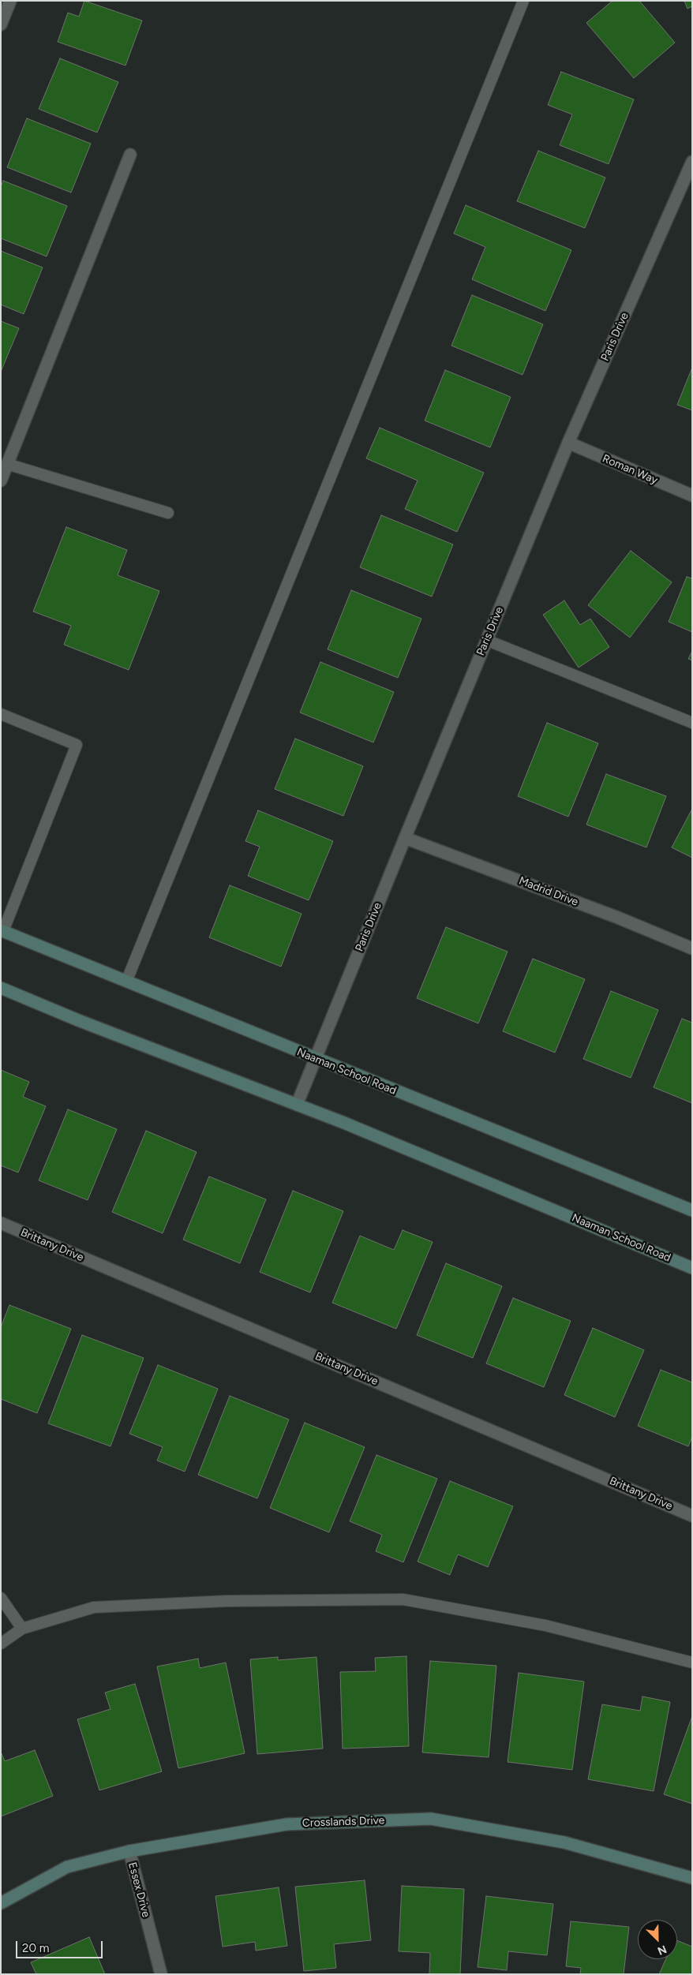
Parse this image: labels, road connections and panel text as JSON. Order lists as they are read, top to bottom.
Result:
{
  "streets": {
    "main road": ["Naaman School Road", "Crosslands Drive"],
    "street": [
      "Paris Drive",
      "Roman Way",
      "Madrid Drive",
      "Brittany Drive",
      "Essex Drive"
    ]
  },
  "crossings": [
    ["Paris Drive", "Roman Way"],
    ["Paris Drive", "Madrid Drive"],
    ["Paris Drive", "Naaman School Road"],
    ["Crosslands Drive", "Essex Drive"]
  ],
  "scale_bar": "20 m",
  "north": "bottom right"
}
